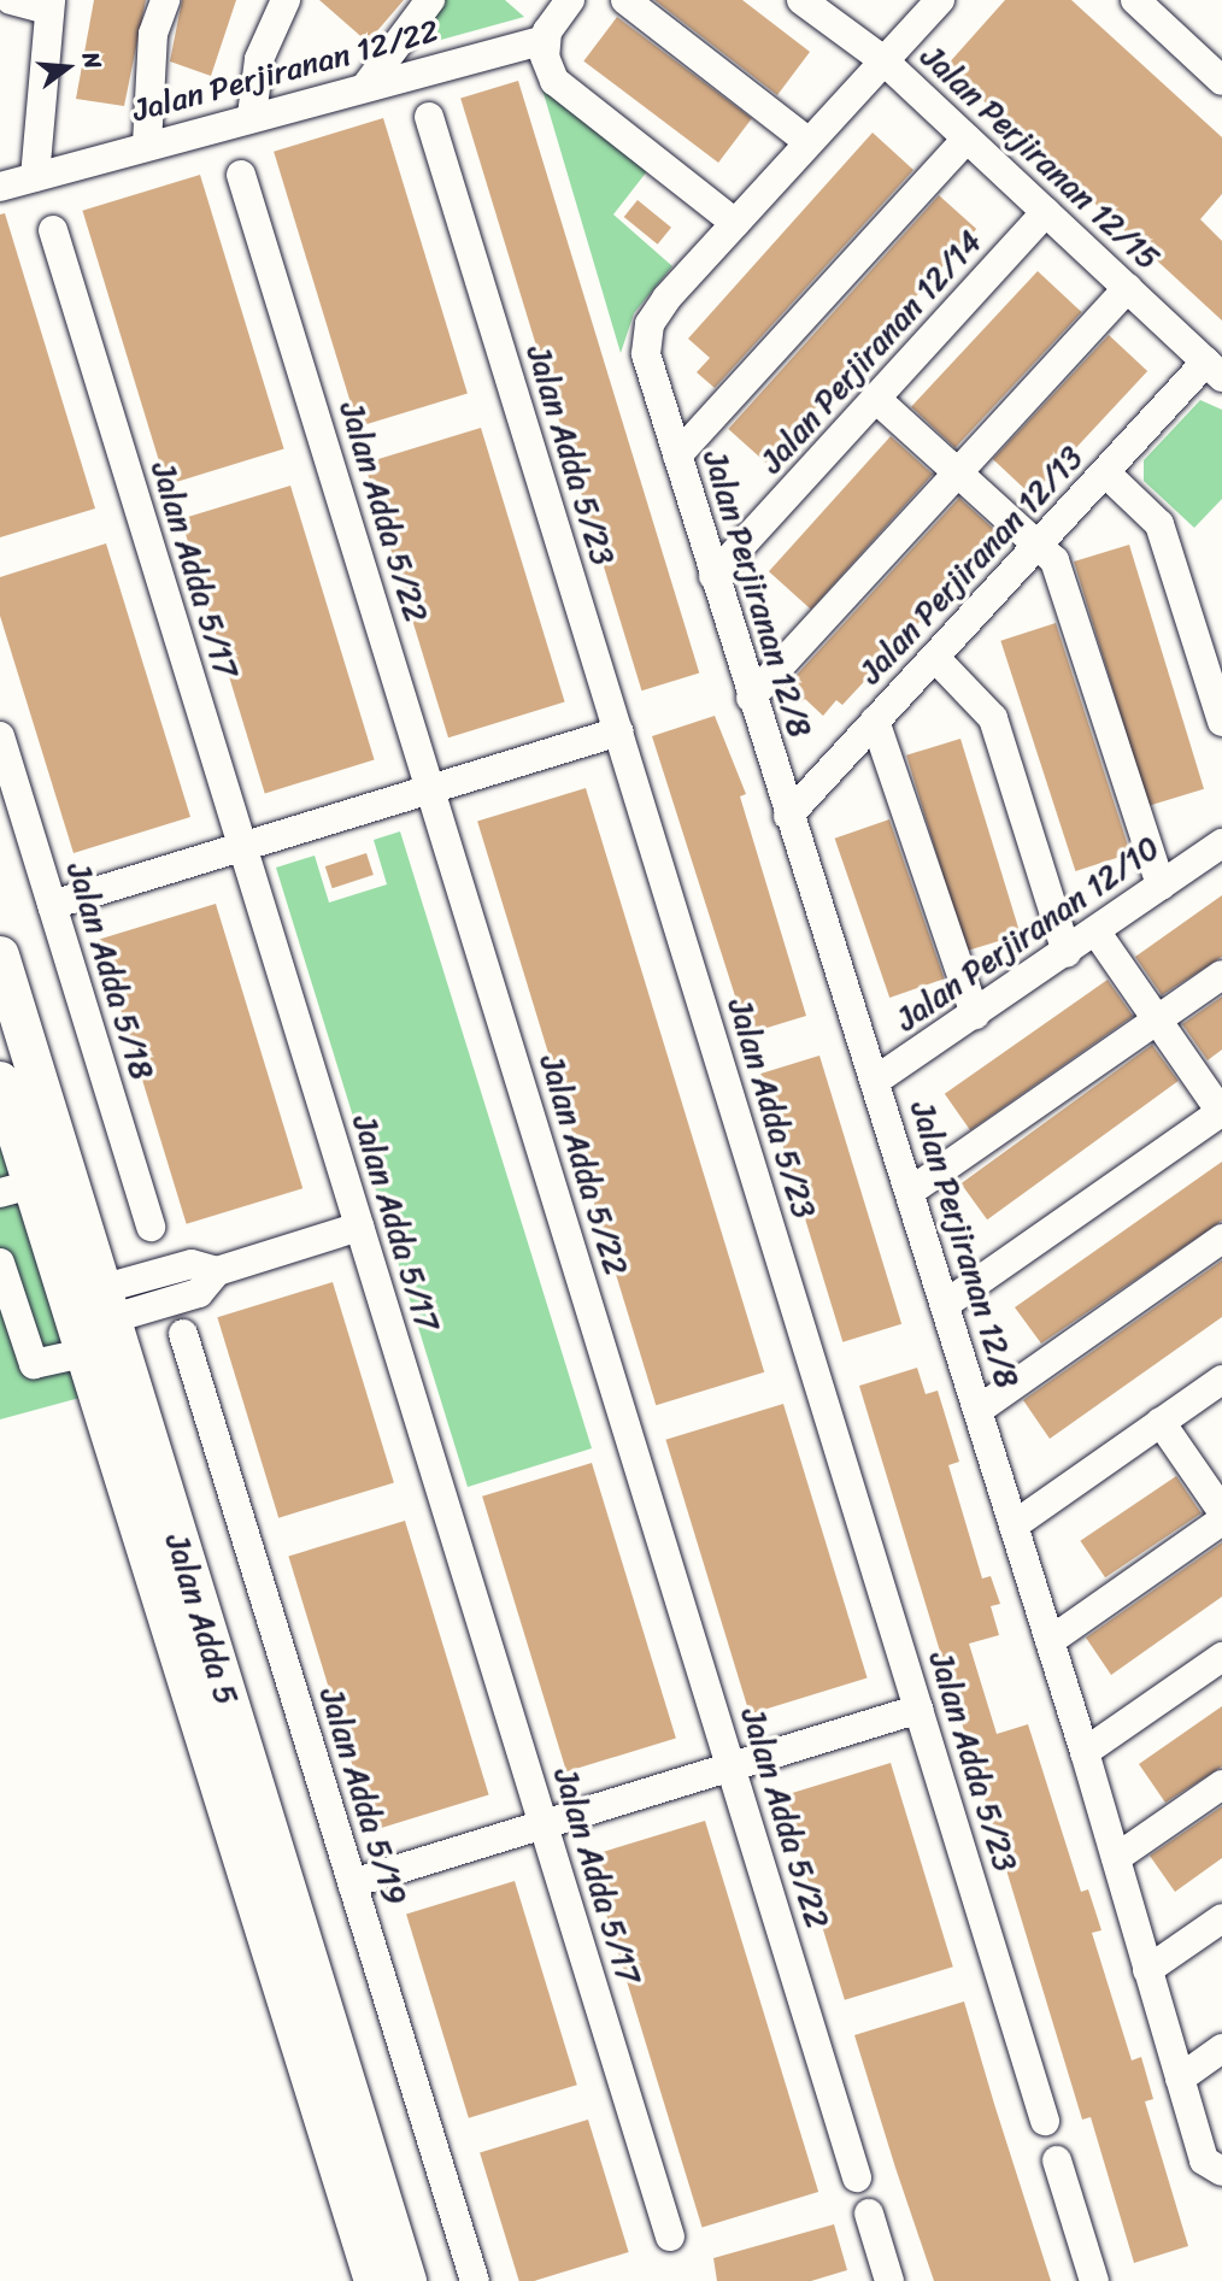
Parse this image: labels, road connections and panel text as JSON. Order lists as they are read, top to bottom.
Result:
{
  "streets": {
    "main road": ["Jalan Adda 5"],
    "street": [
      "Jalan Perjiranan 12/22",
      "Jalan Perjiranan 12/15",
      "Jalan Perjiranan 12/14",
      "Jalan Adda 5/23",
      "Jalan Adda 5/22",
      "Jalan Perjiranan 12/13",
      "Jalan Adda 5/17",
      "Jalan Perjiranan 12/8",
      "Jalan Perjiranan 12/10",
      "Jalan Adda 5/18",
      "Jalan Adda 5/19"
    ]
  },
  "crossings": [
    ["Jalan Perjiranan 12/15", "Jalan Perjiranan 12/14"],
    ["Jalan Perjiranan 12/15", "Jalan Perjiranan 12/13"],
    ["Jalan Perjiranan 12/14", "Jalan Perjiranan 12/8"],
    ["Jalan Perjiranan 12/13", "Jalan Perjiranan 12/8"],
    ["Jalan Perjiranan 12/8", "Jalan Perjiranan 12/10"]
  ],
  "north": "right"
}
